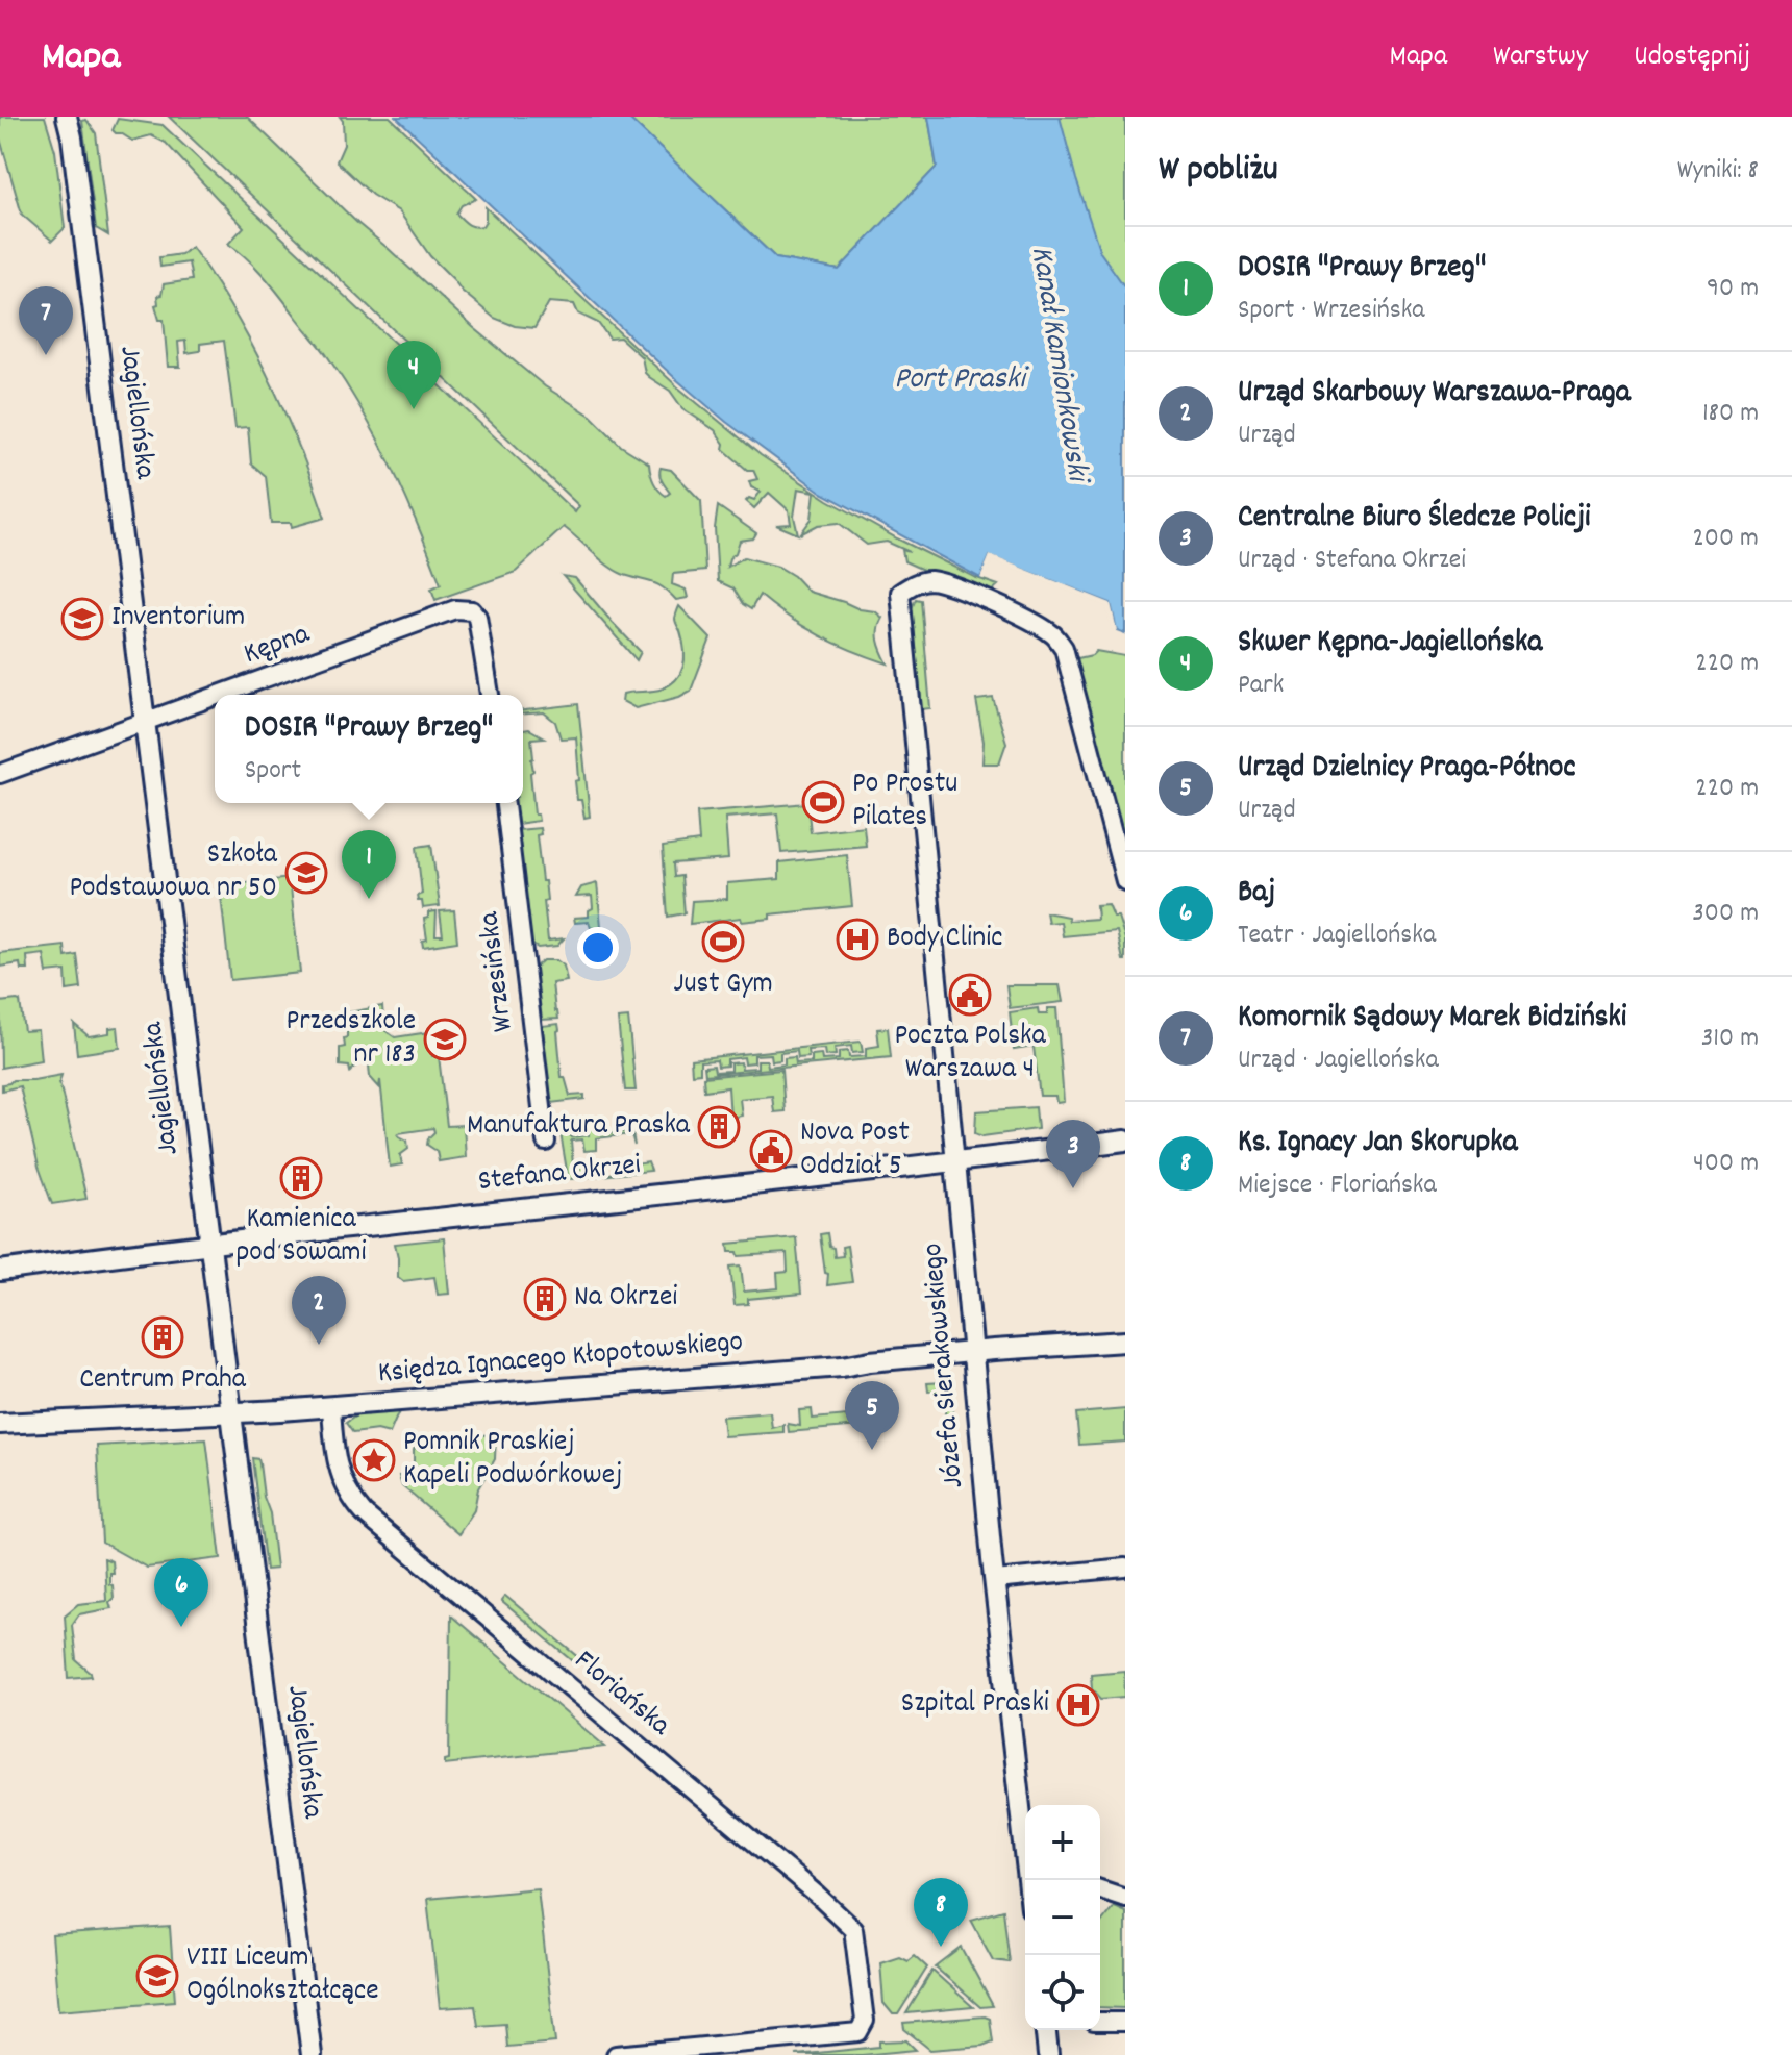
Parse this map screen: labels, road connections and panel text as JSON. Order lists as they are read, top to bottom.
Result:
{
  "streets": {
    "street": [
      "Jagiellońska",
      "Kępna",
      "Wrzesińska",
      "Stefana Okrzei",
      "Księdza Ignacego Kłopotowskiego",
      "Józefa Sierakowskiego",
      "Floriańska"
    ]
  },
  "crossings": [
    ["Jagiellońska", "Kępna"],
    ["Jagiellońska", "Stefana Okrzei"],
    ["Jagiellońska", "Księdza Ignacego Kłopotowskiego"],
    ["Stefana Okrzei", "Józefa Sierakowskiego"],
    ["Księdza Ignacego Kłopotowskiego", "Józefa Sierakowskiego"],
    ["Księdza Ignacego Kłopotowskiego", "Floriańska"]
  ],
  "water": ["Kanał Kamionkowski", "Port Praski"],
  "places": {
    "school or university": [
      "Inventorium",
      "Szkoła Podstawowa nr 50",
      "Przedszkole nr 183",
      "VIII Liceum Ogólnokształcące"
    ],
    "sports": ["Po Prostu Pilates", "Just Gym"],
    "hospital": ["Body Clinic", "Szpital Praski"],
    "public building": ["Poczta Polska Warszawa 4", "Nova Post Oddział 5"],
    "building": [
      "Manufaktura Praska",
      "Kamienica pod Sowami",
      "Na Okrzei",
      "Centrum Praha"
    ],
    "place": ["Pomnik Praskiej Kapeli Podwórkowej"]
  },
  "page": {
    "header": "Mapa",
    "nav": ["Mapa", "Warstwy", "Udostępnij"],
    "heading": ["W pobliżu", "Wyniki: 8"],
    "list": [
      {
        "mark": "1",
        "name": "DOSIR \"Prawy Brzeg\"",
        "note": "Sport · Wrzesińska",
        "value": "90 m"
      },
      {
        "mark": "2",
        "name": "Urząd Skarbowy Warszawa-Praga",
        "note": "Urząd",
        "value": "180 m"
      },
      {
        "mark": "3",
        "name": "Centralne Biuro Śledcze Policji",
        "note": "Urząd · Stefana Okrzei",
        "value": "200 m"
      },
      {
        "mark": "4",
        "name": "Skwer Kępna-Jagiellońska",
        "note": "Park",
        "value": "220 m"
      },
      {
        "mark": "5",
        "name": "Urząd Dzielnicy Praga-Północ",
        "note": "Urząd",
        "value": "220 m"
      },
      {
        "mark": "6",
        "name": "Baj",
        "note": "Teatr · Jagiellońska",
        "value": "300 m"
      },
      {
        "mark": "7",
        "name": "Komornik Sądowy Marek Bidziński",
        "note": "Urząd · Jagiellońska",
        "value": "310 m"
      },
      {
        "mark": "8",
        "name": "Ks. Ignacy Jan Skorupka",
        "note": "Miejsce · Floriańska",
        "value": "400 m"
      }
    ],
    "pins": [
      "7",
      "4",
      "1",
      "3",
      "2",
      "5",
      "6",
      "8"
    ],
    "popup": ["DOSIR \"Prawy Brzeg\"", "Sport"],
    "map_buttons": ["+", "−"]
  }
}
